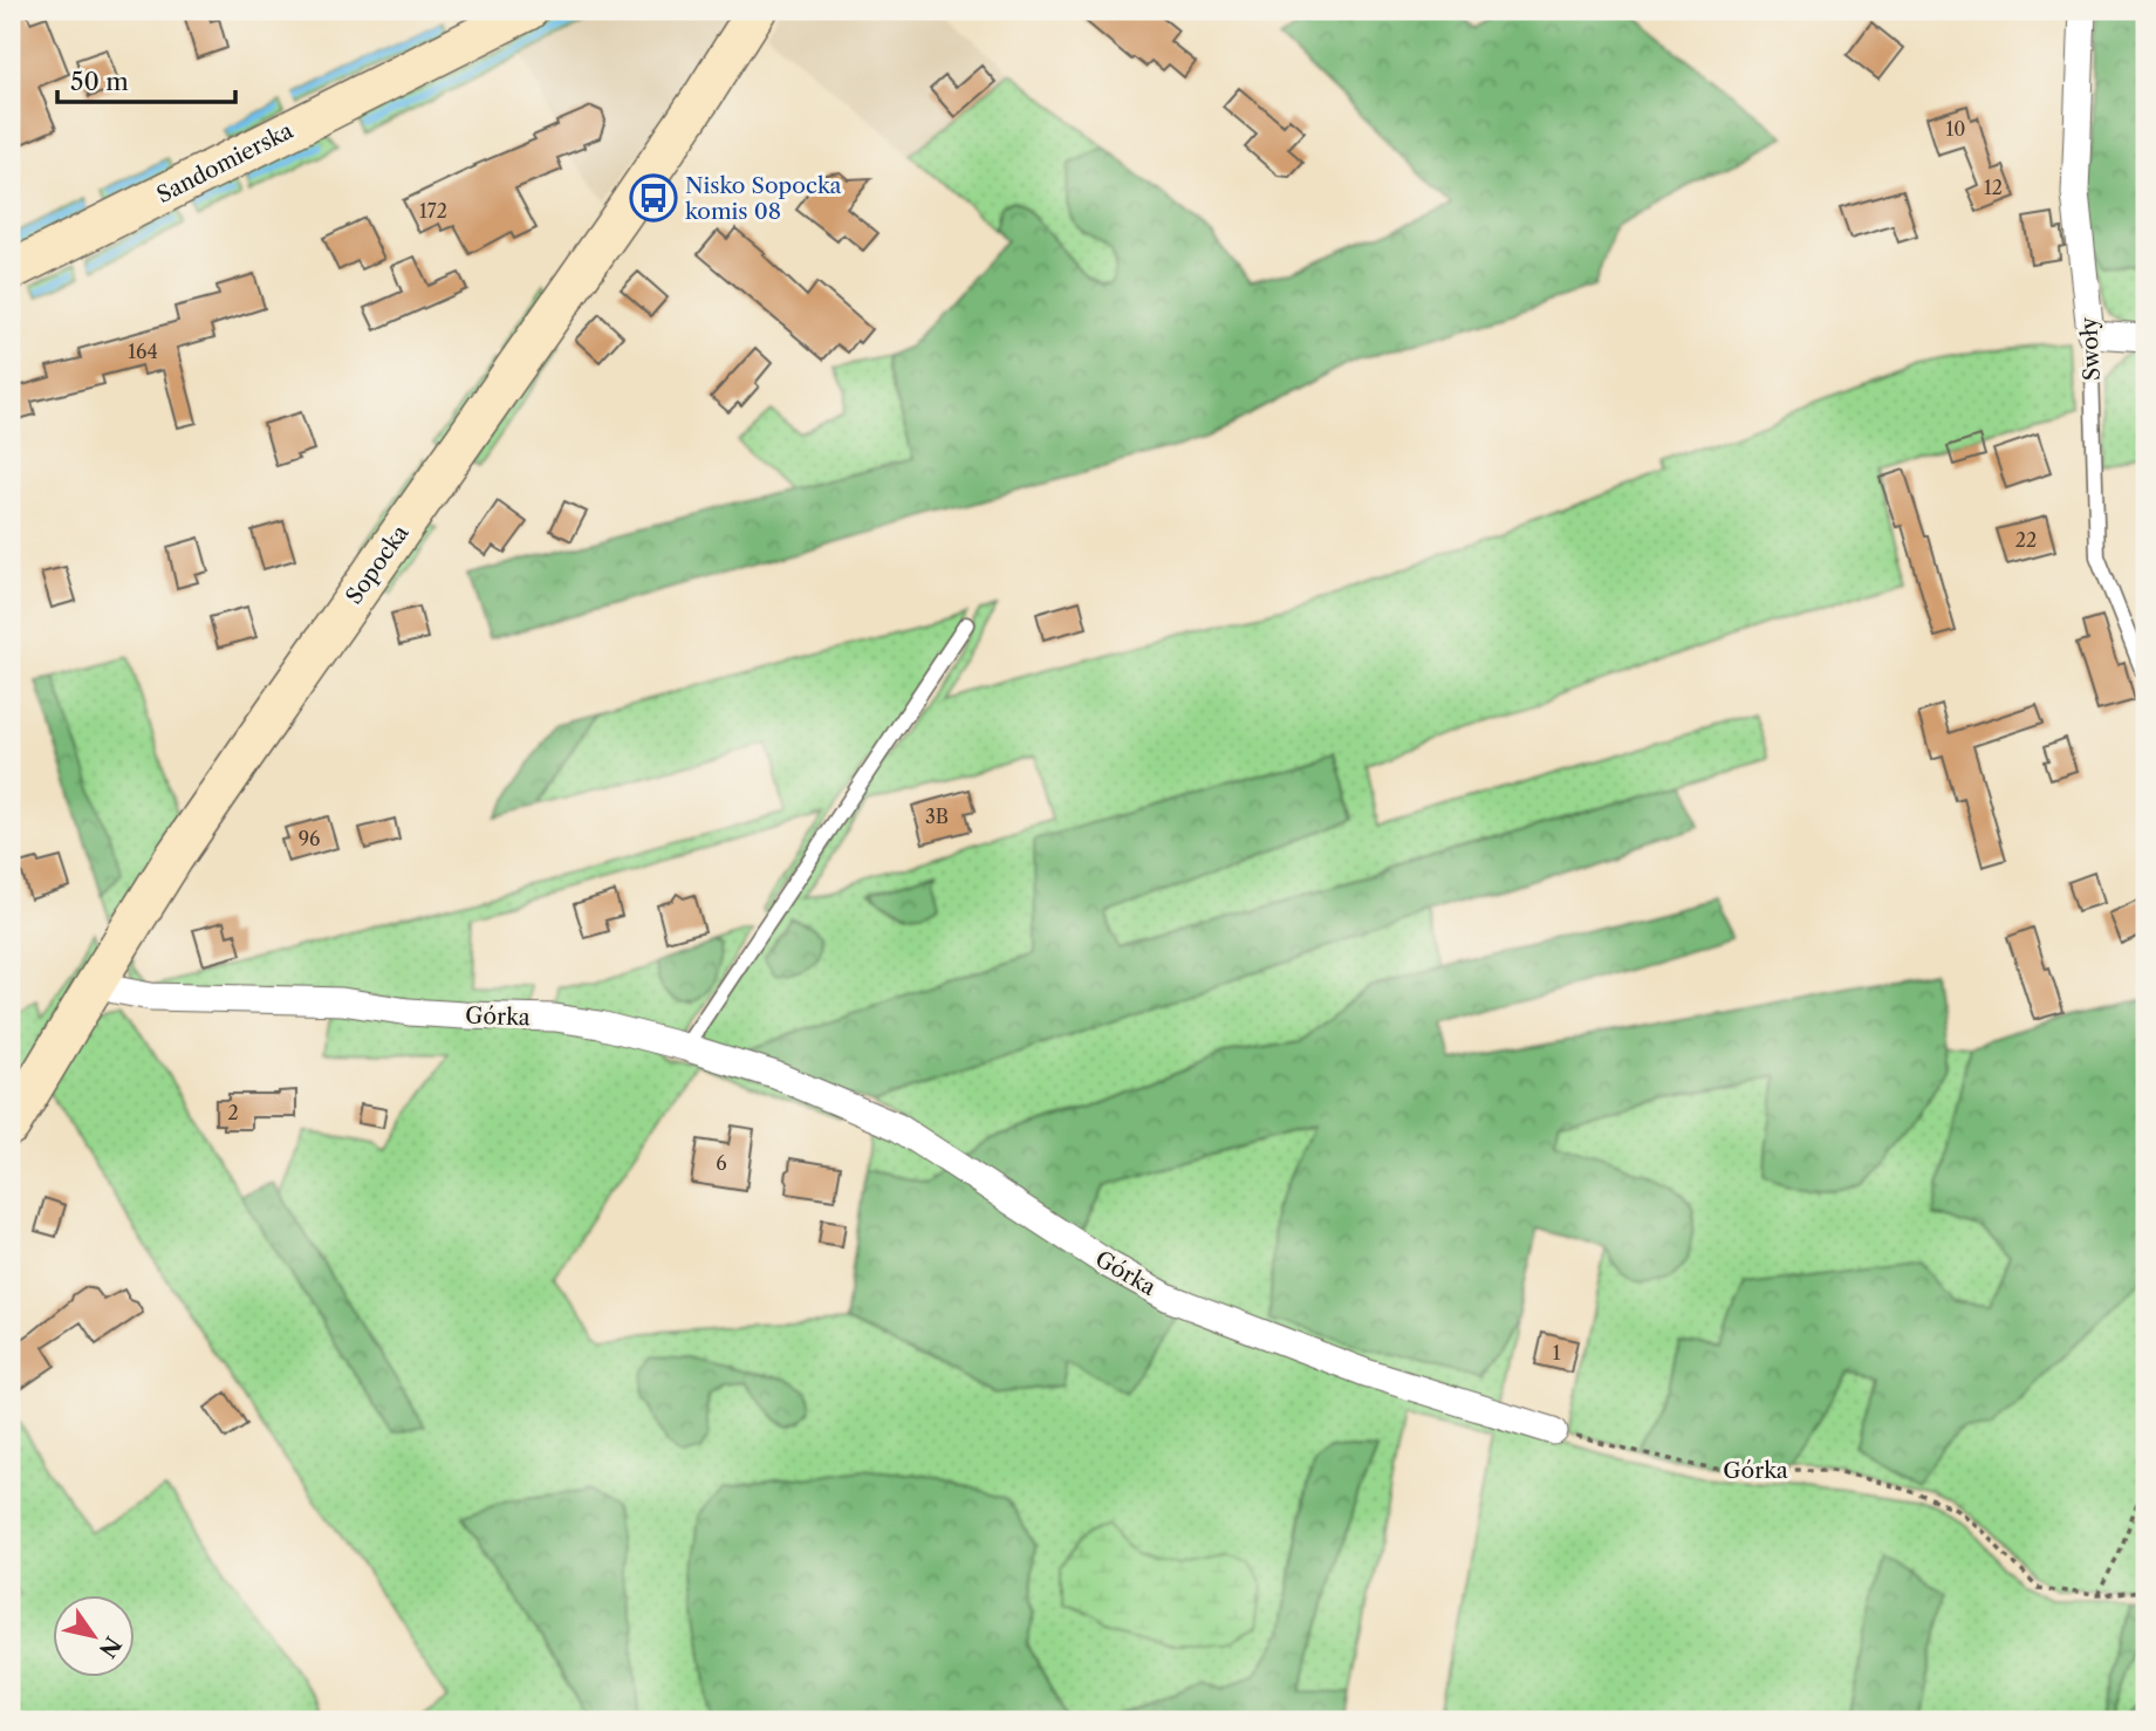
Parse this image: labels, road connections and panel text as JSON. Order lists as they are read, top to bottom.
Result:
{
  "streets": {
    "street": [
      "Sandomierska",
      "Swoły",
      "Sopocka",
      "Górka"
    ]
  },
  "crossings": [
    ["Sopocka", "Górka"]
  ],
  "places": {
    "bus stop": ["Nisko Sopocka komis 08"]
  },
  "house_numbers": [
    "10",
    "12",
    "172",
    "164",
    "22",
    "3B",
    "96",
    "2",
    "6",
    "1"
  ],
  "scale_bar": "50 m",
  "north": "bottom right"
}
